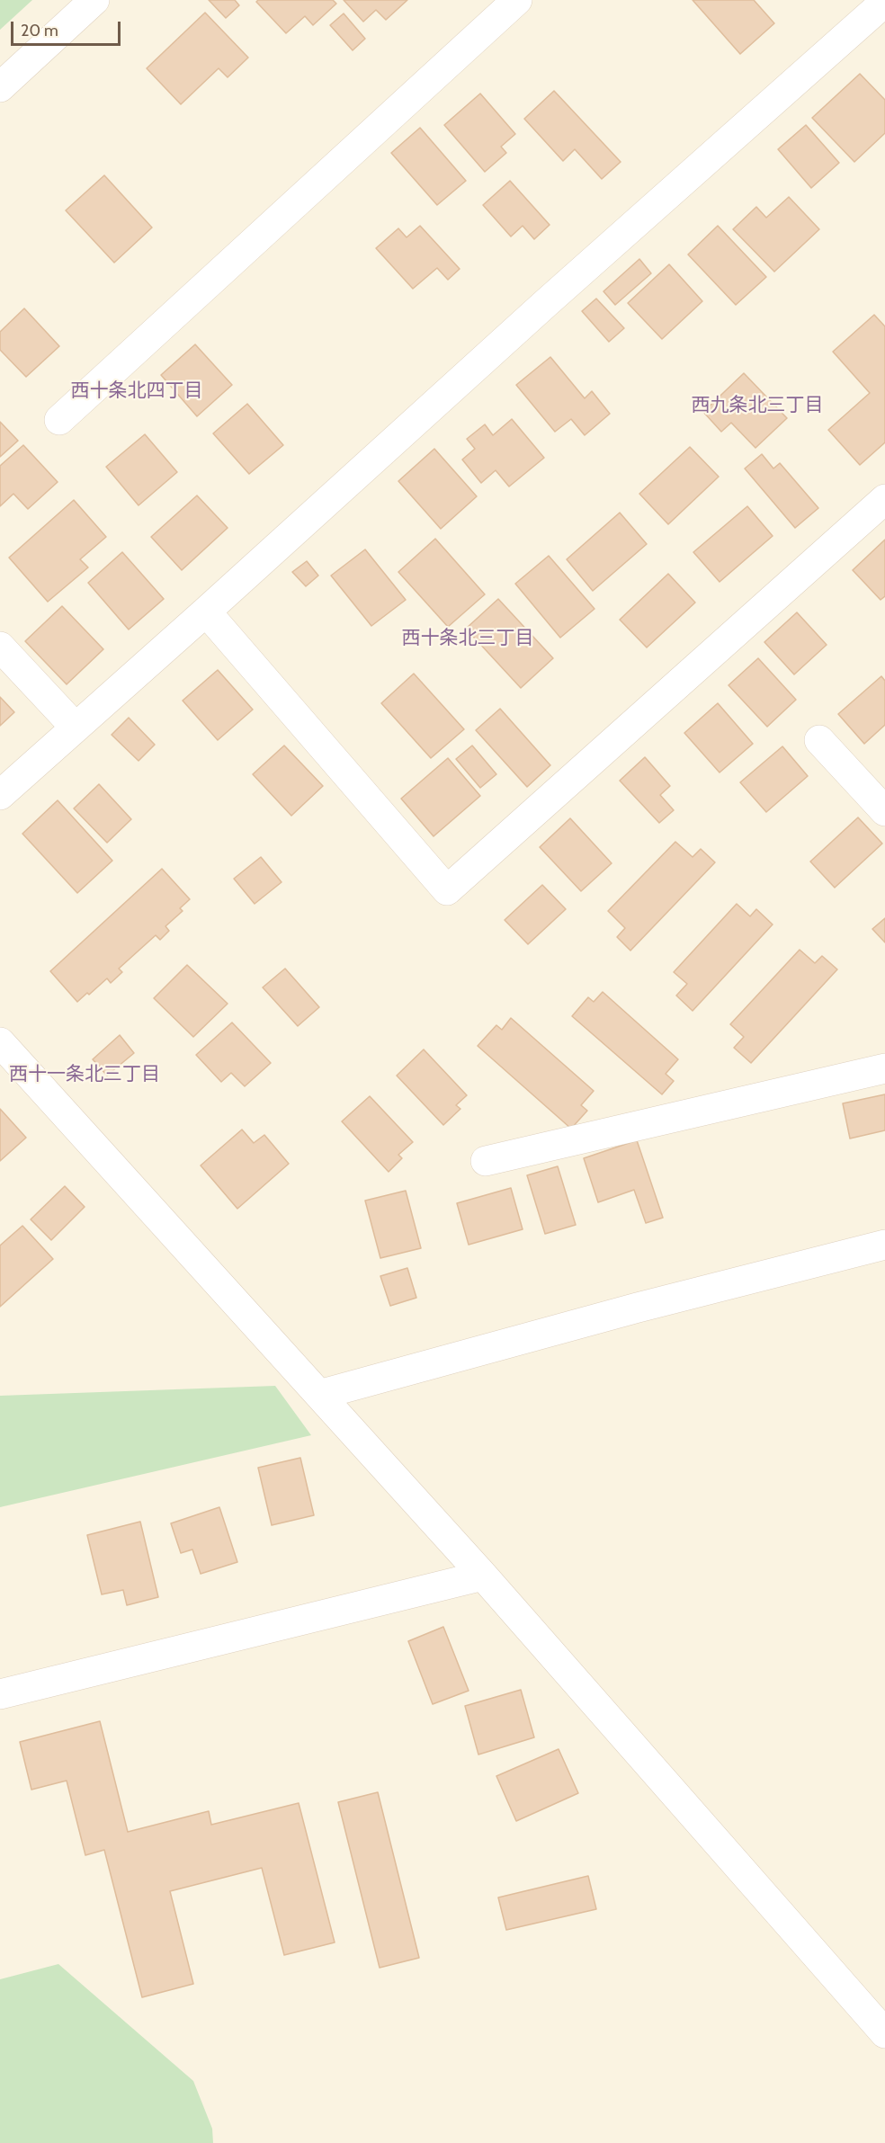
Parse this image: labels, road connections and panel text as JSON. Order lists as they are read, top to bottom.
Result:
{
  "districts": [
    "西十条北四丁目",
    "西九条北三丁目",
    "西十条北三丁目",
    "西十一条北三丁目"
  ],
  "scale_bar": "20 m"
}
